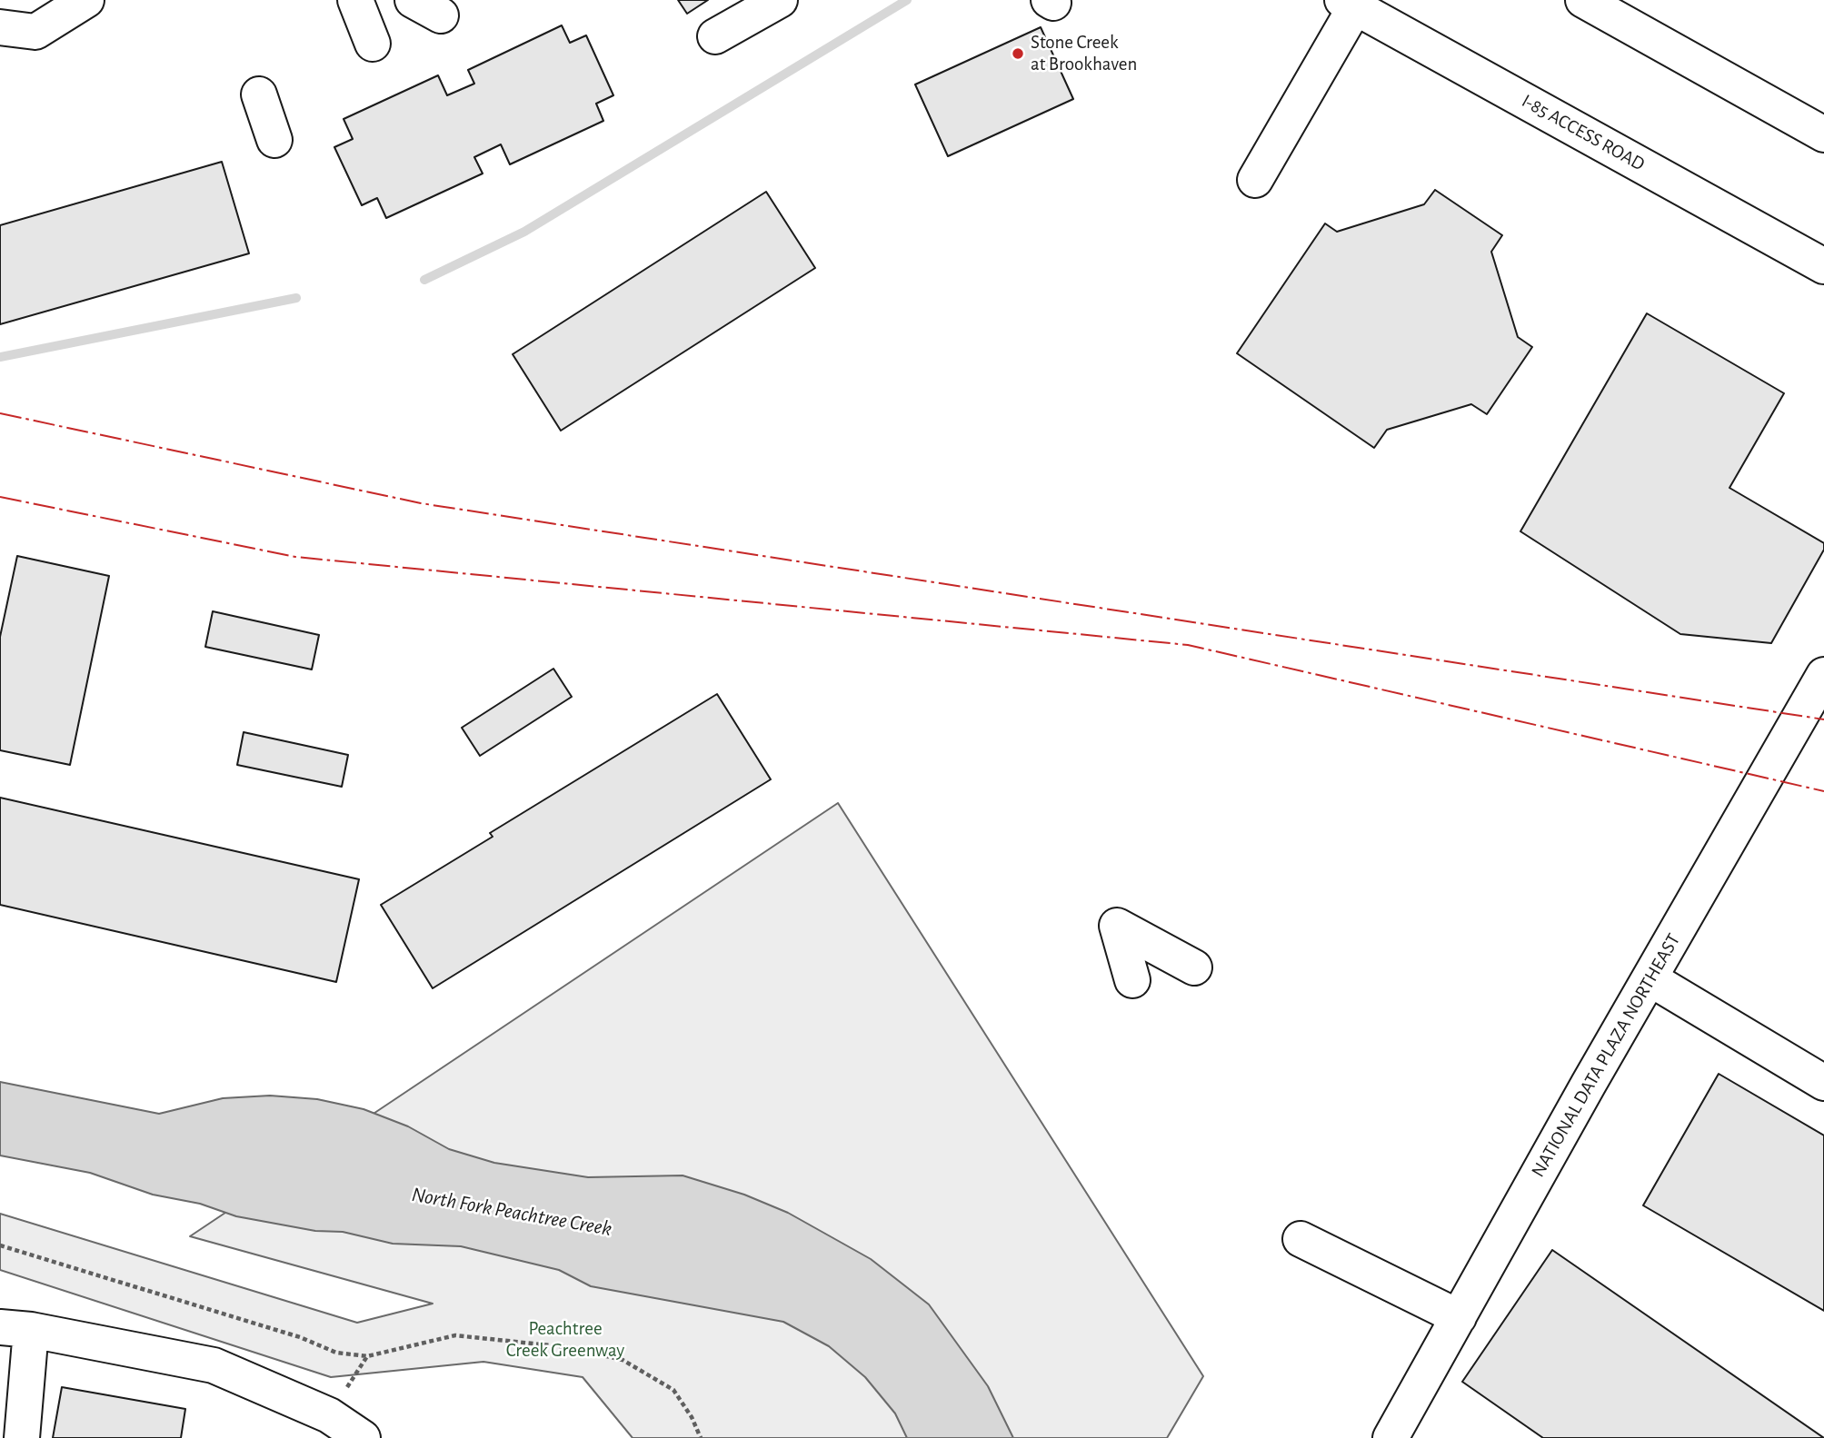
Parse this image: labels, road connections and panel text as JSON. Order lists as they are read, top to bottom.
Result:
{
  "streets": {
    "main road": ["I-85 ACCESS ROAD", "NATIONAL DATA PLAZA NORTHEAST"]
  },
  "water": ["North Fork Peachtree Creek"],
  "parks": ["Peachtree Creek Greenway"],
  "places": ["Stone Creek at Brookhaven"]
}
